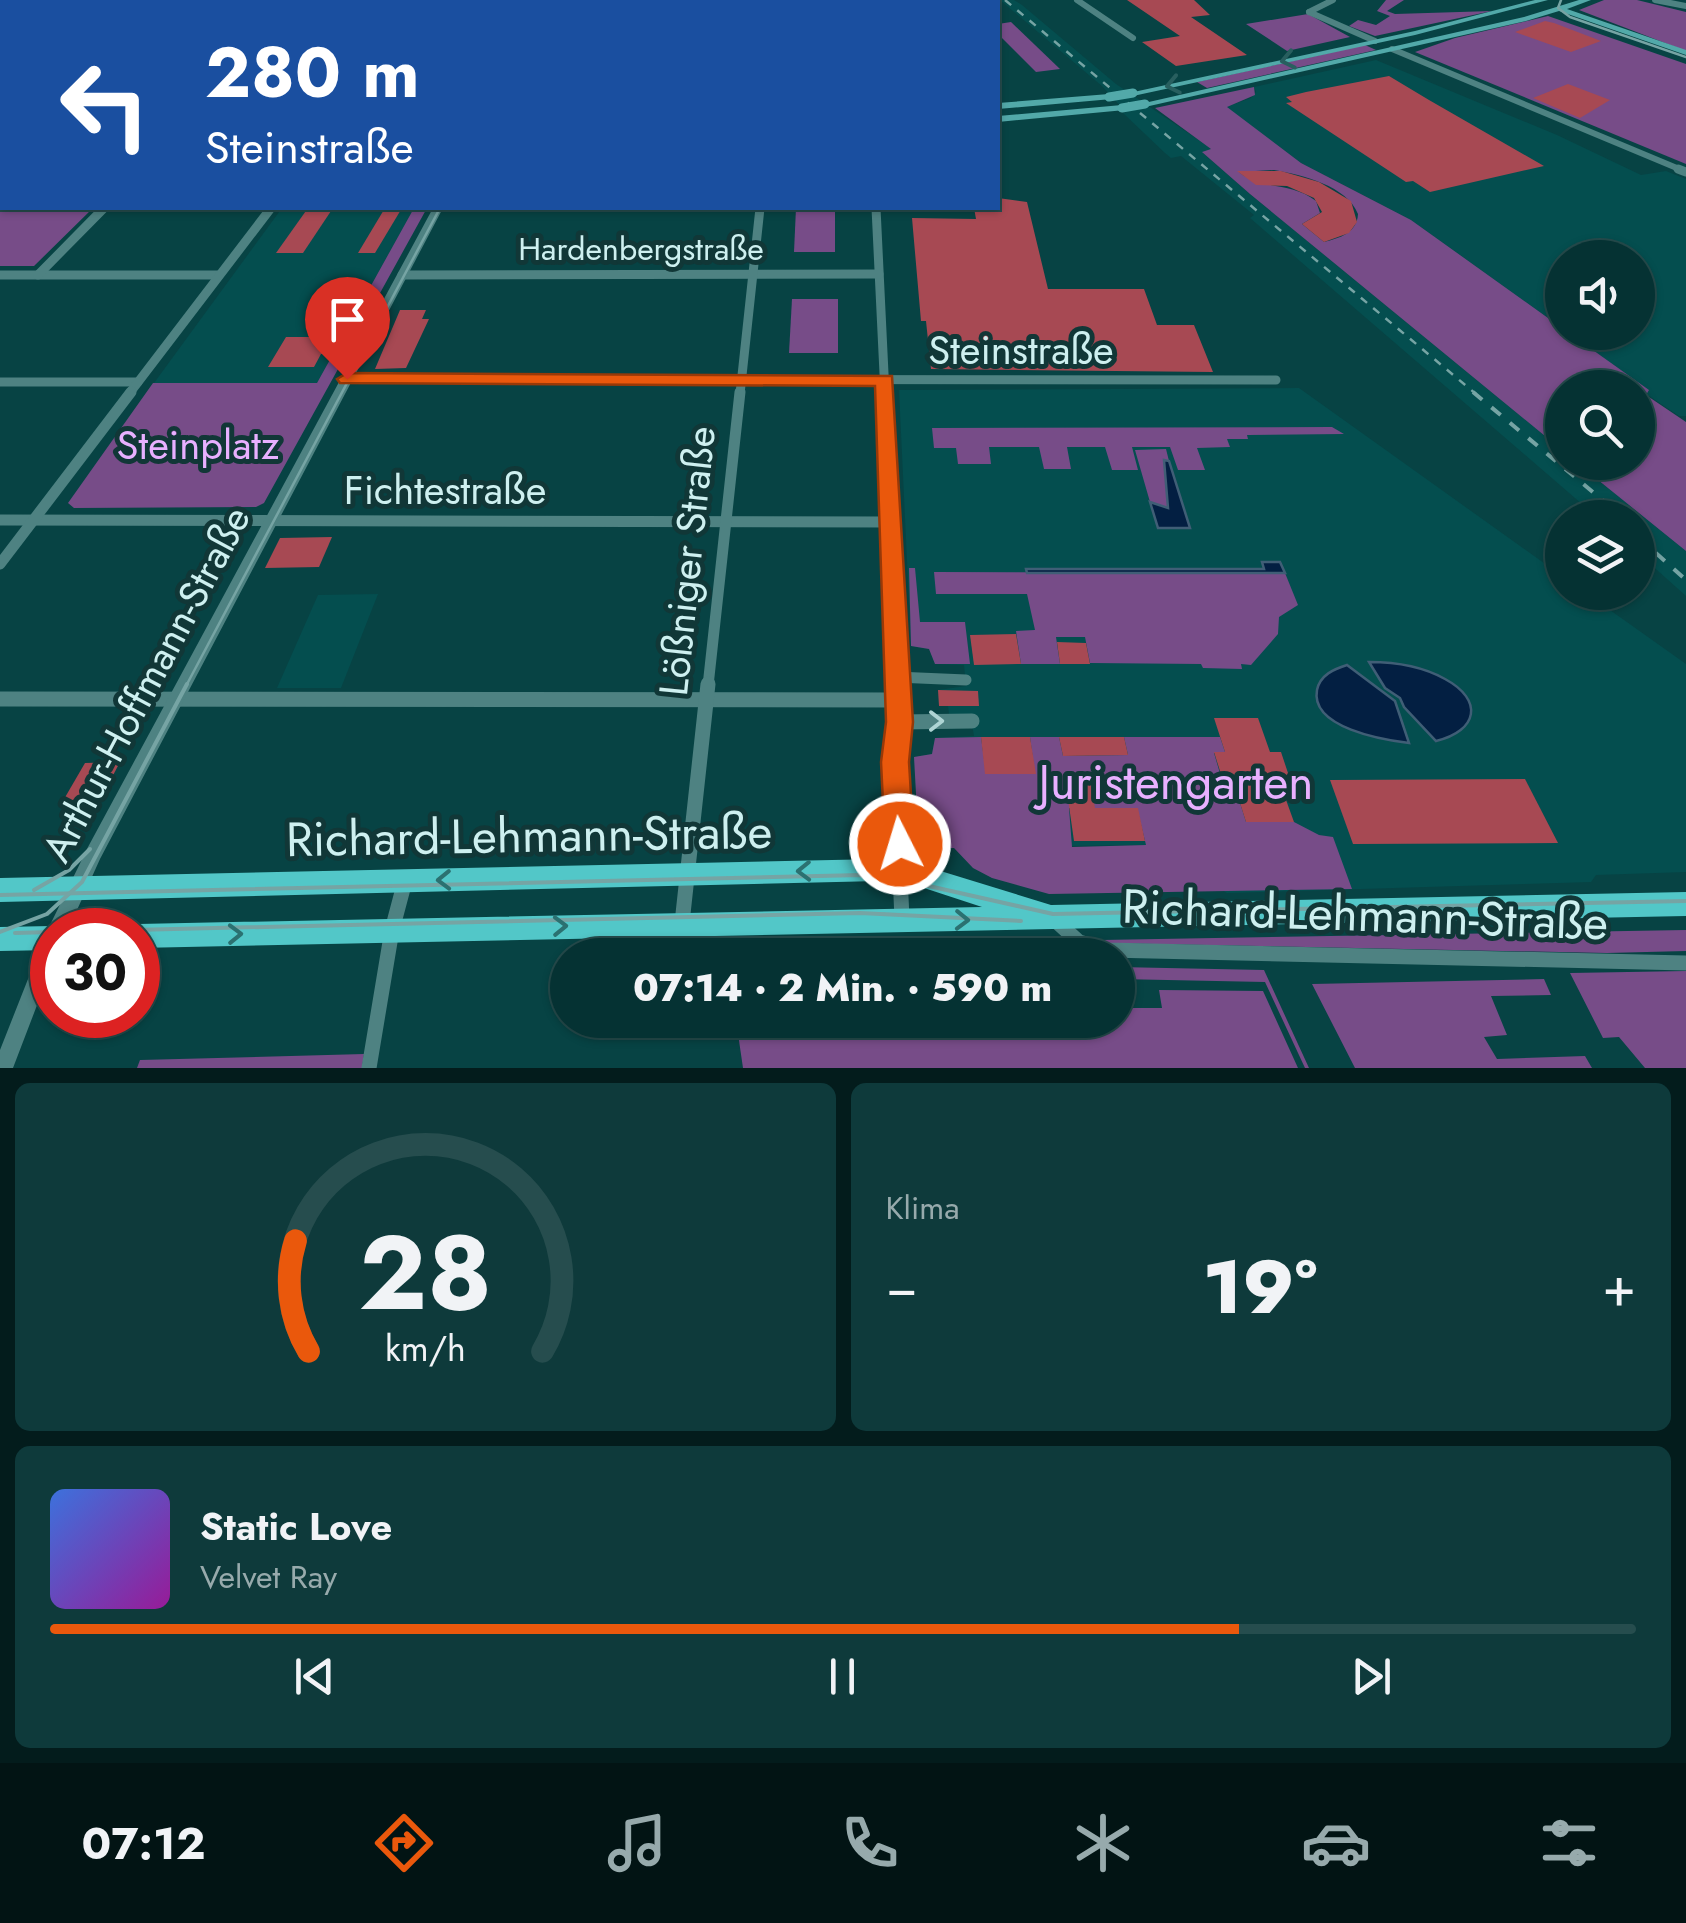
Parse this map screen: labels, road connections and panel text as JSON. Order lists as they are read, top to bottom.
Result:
{
  "streets": {
    "main road": ["Richard-Lehmann-Straße"],
    "street": [
      "Hardenbergstraße",
      "Steinstraße",
      "Fichtestraße",
      "Lößniger Straße",
      "Arthur-Hoffmann-Straße"
    ]
  },
  "crossings": [
    ["Hardenbergstraße", "Lößniger Straße"],
    ["Hardenbergstraße", "Arthur-Hoffmann-Straße"],
    ["Steinstraße", "Lößniger Straße"],
    ["Steinstraße", "Arthur-Hoffmann-Straße"],
    ["Fichtestraße", "Lößniger Straße"],
    ["Fichtestraße", "Arthur-Hoffmann-Straße"],
    ["Lößniger Straße", "Richard-Lehmann-Straße"],
    ["Arthur-Hoffmann-Straße", "Richard-Lehmann-Straße"]
  ],
  "parks": ["Steinplatz", "Juristengarten"],
  "page": {
    "turn": ["280 m", "Steinstraße"],
    "limit": "30",
    "trip": "07:14 · 2 Min. · 590 m",
    "tile": "Klima",
    "heat": ["−", "19°", "+"],
    "song": ["Static Love", "Velvet Ray"],
    "tabs": "07:12",
    "gauge": ["28", "km/h"]
  }
}
